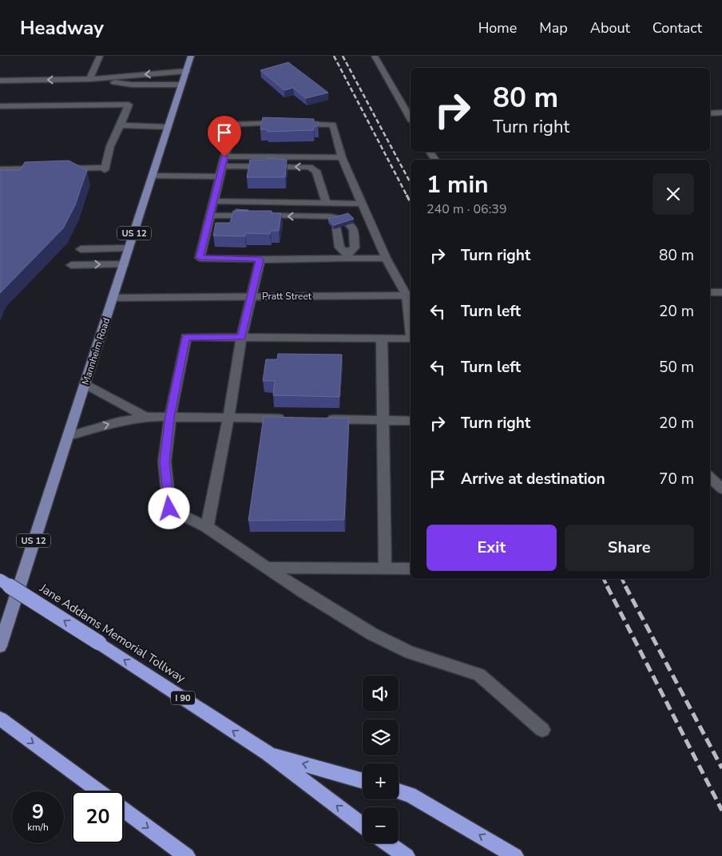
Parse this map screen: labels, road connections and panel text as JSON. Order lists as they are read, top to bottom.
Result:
{
  "streets": {
    "highway": ["Jane Addams Memorial Tollway", "I 90"],
    "main road": ["US 12", "Mannheim Road"],
    "street": ["Pratt Street"]
  },
  "crossings": [
    ["Pratt Street", "Mannheim Road"]
  ],
  "one_way": ["Jane Addams Memorial Tollway"],
  "page": {
    "header": "Headway",
    "nav": [
      "Home",
      "Map",
      "About",
      "Contact"
    ],
    "turn": ["80 m", "Turn right"],
    "heading": ["1 min", "240 m · 06:39"],
    "list": [
      {
        "name": "Turn right",
        "value": "80 m"
      },
      {
        "name": "Turn left",
        "value": "20 m"
      },
      {
        "name": "Turn left",
        "value": "50 m"
      },
      {
        "name": "Turn right",
        "value": "20 m"
      },
      {
        "name": "Arrive at destination",
        "value": "70 m"
      }
    ],
    "buttons": ["Exit", "Share"],
    "map_buttons": ["+", "−"],
    "speed": "9 km/h",
    "limit": "20"
  }
}
